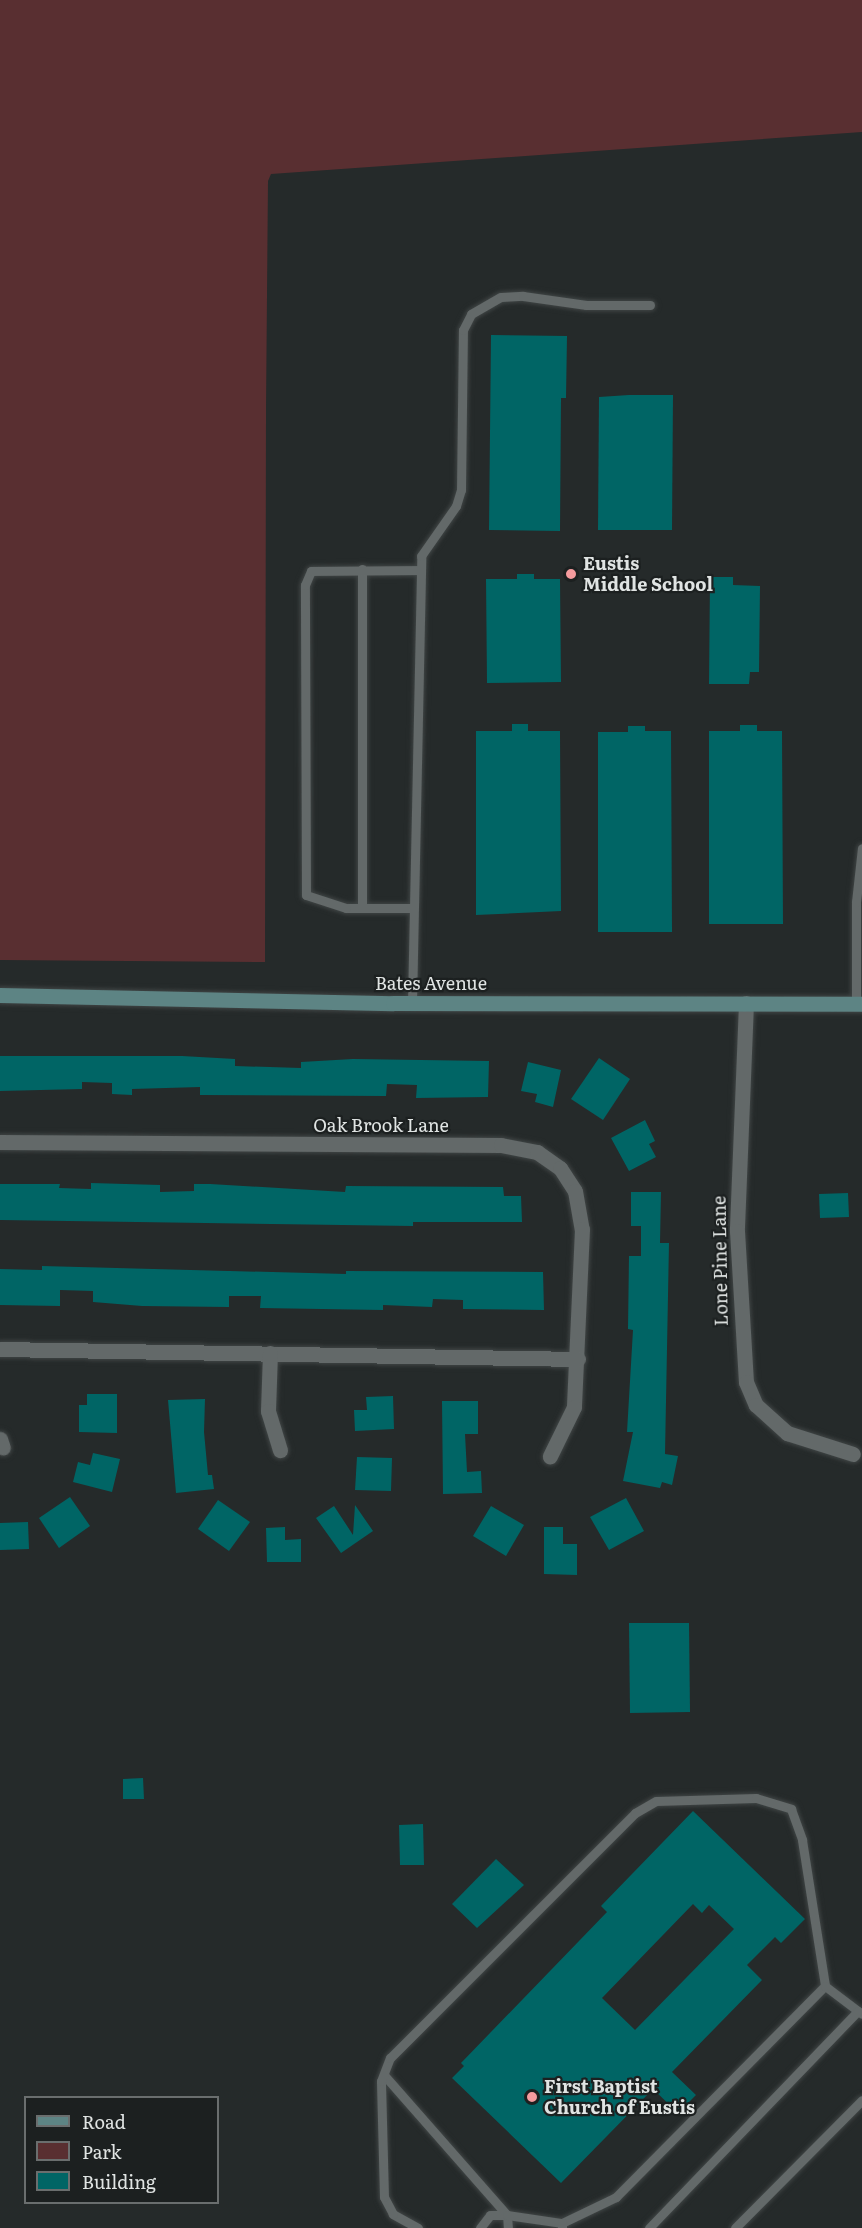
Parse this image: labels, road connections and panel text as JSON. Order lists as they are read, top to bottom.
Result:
{
  "streets": {
    "street": ["Bates Avenue", "Oak Brook Lane", "Lone Pine Lane"]
  },
  "crossings": [
    ["Bates Avenue", "Lone Pine Lane"]
  ],
  "places": ["Eustis Middle School", "First Baptist Church of Eustis"],
  "legend": ["Road", "Park", "Building"]
}
